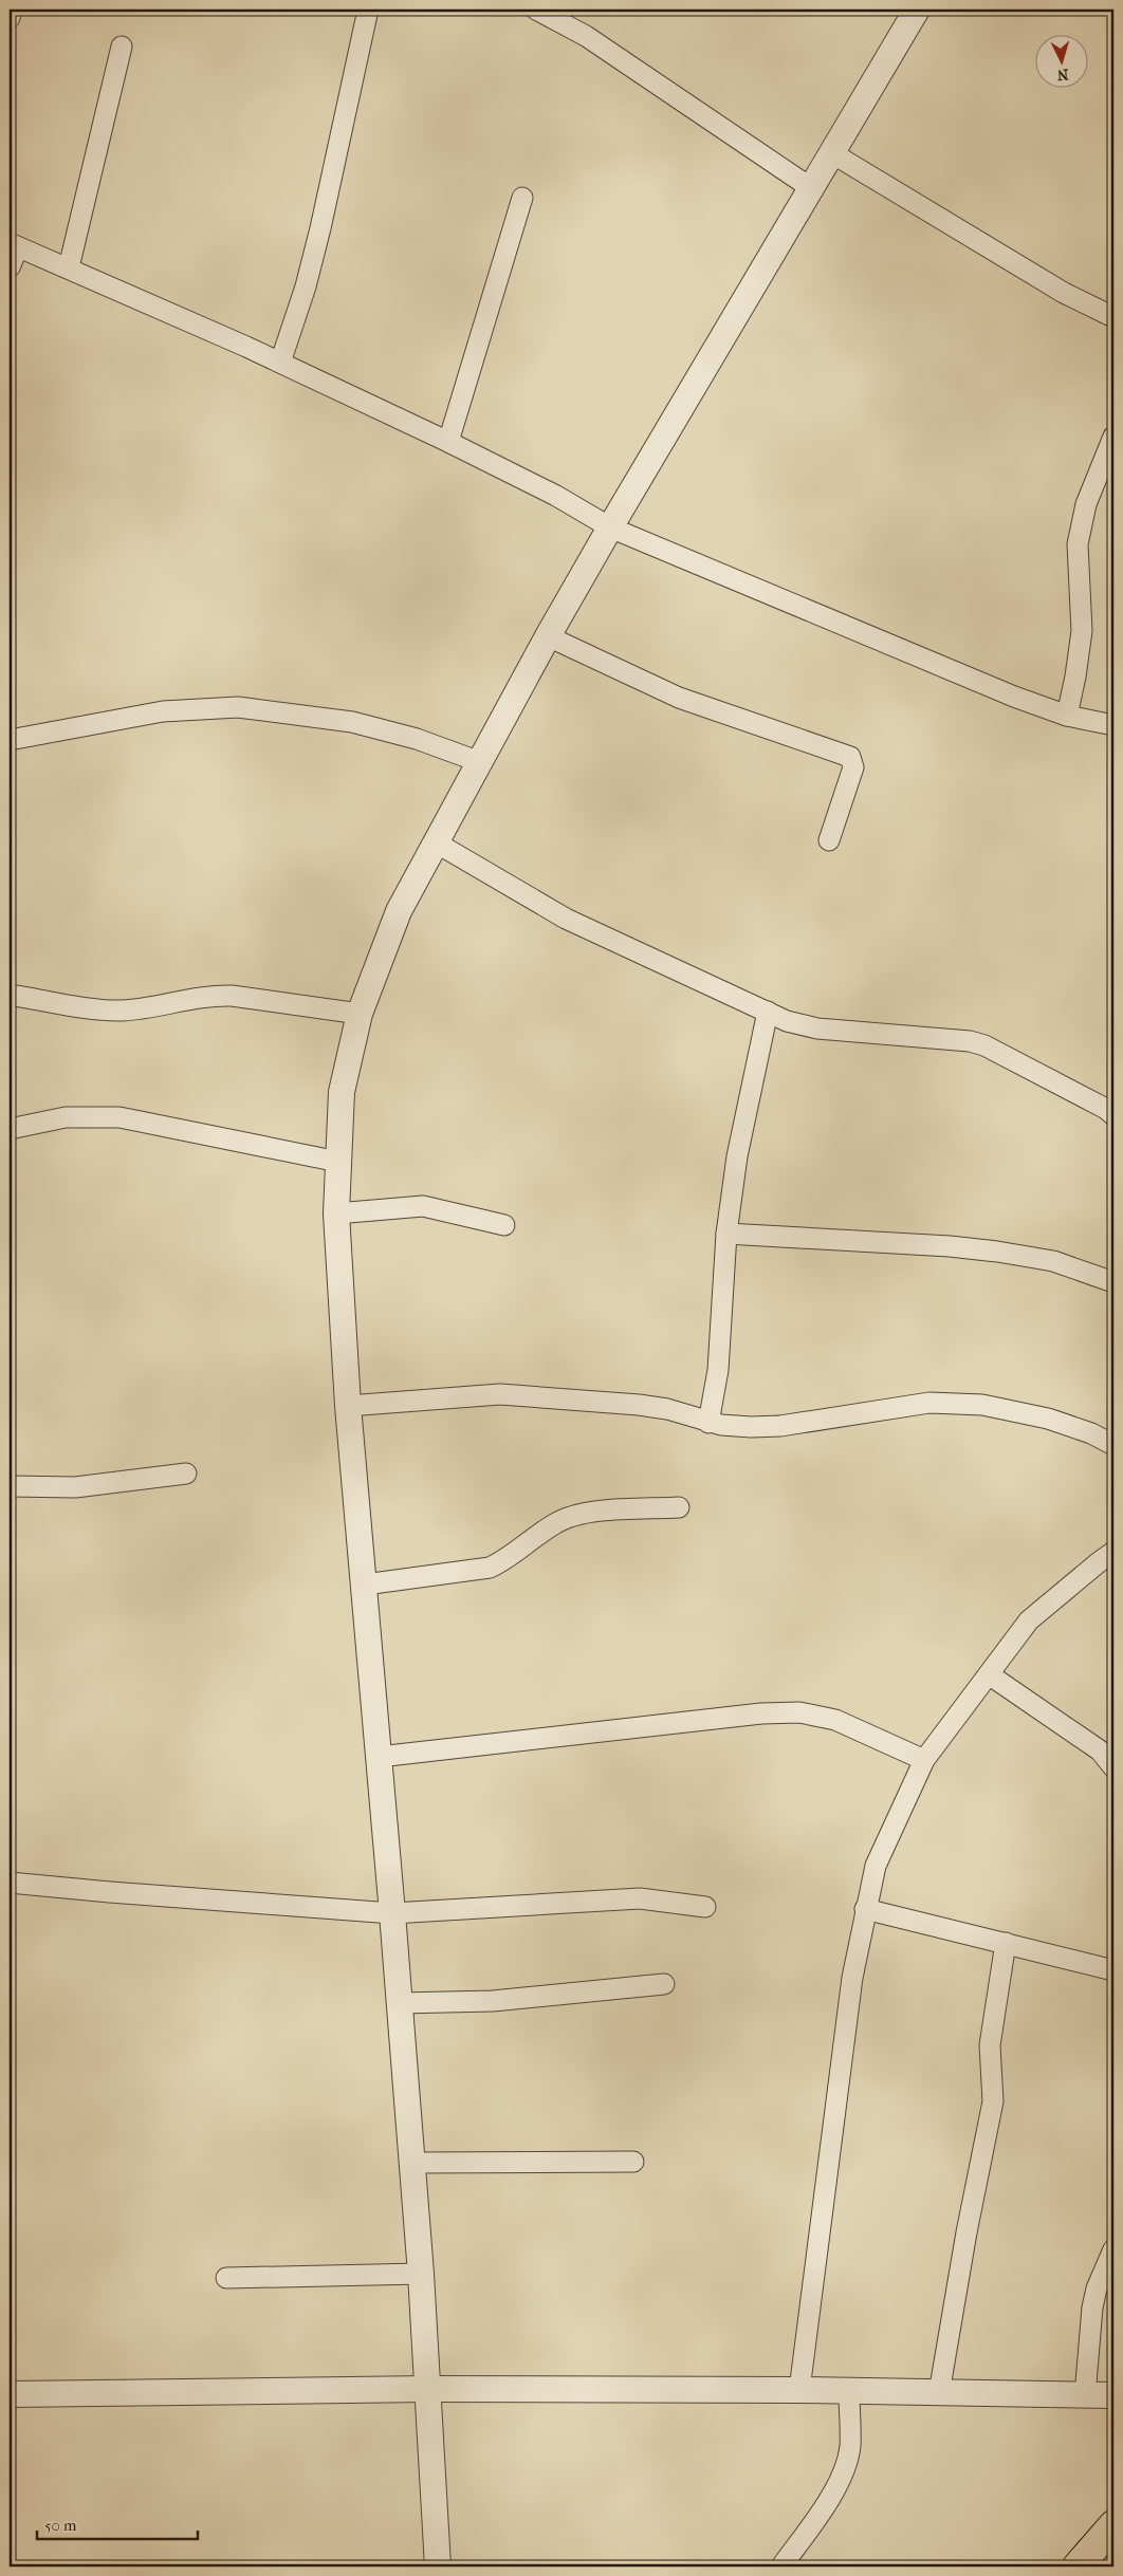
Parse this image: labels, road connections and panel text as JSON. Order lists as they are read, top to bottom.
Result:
{
  "scale_bar": "50 m",
  "north": "bottom"
}
